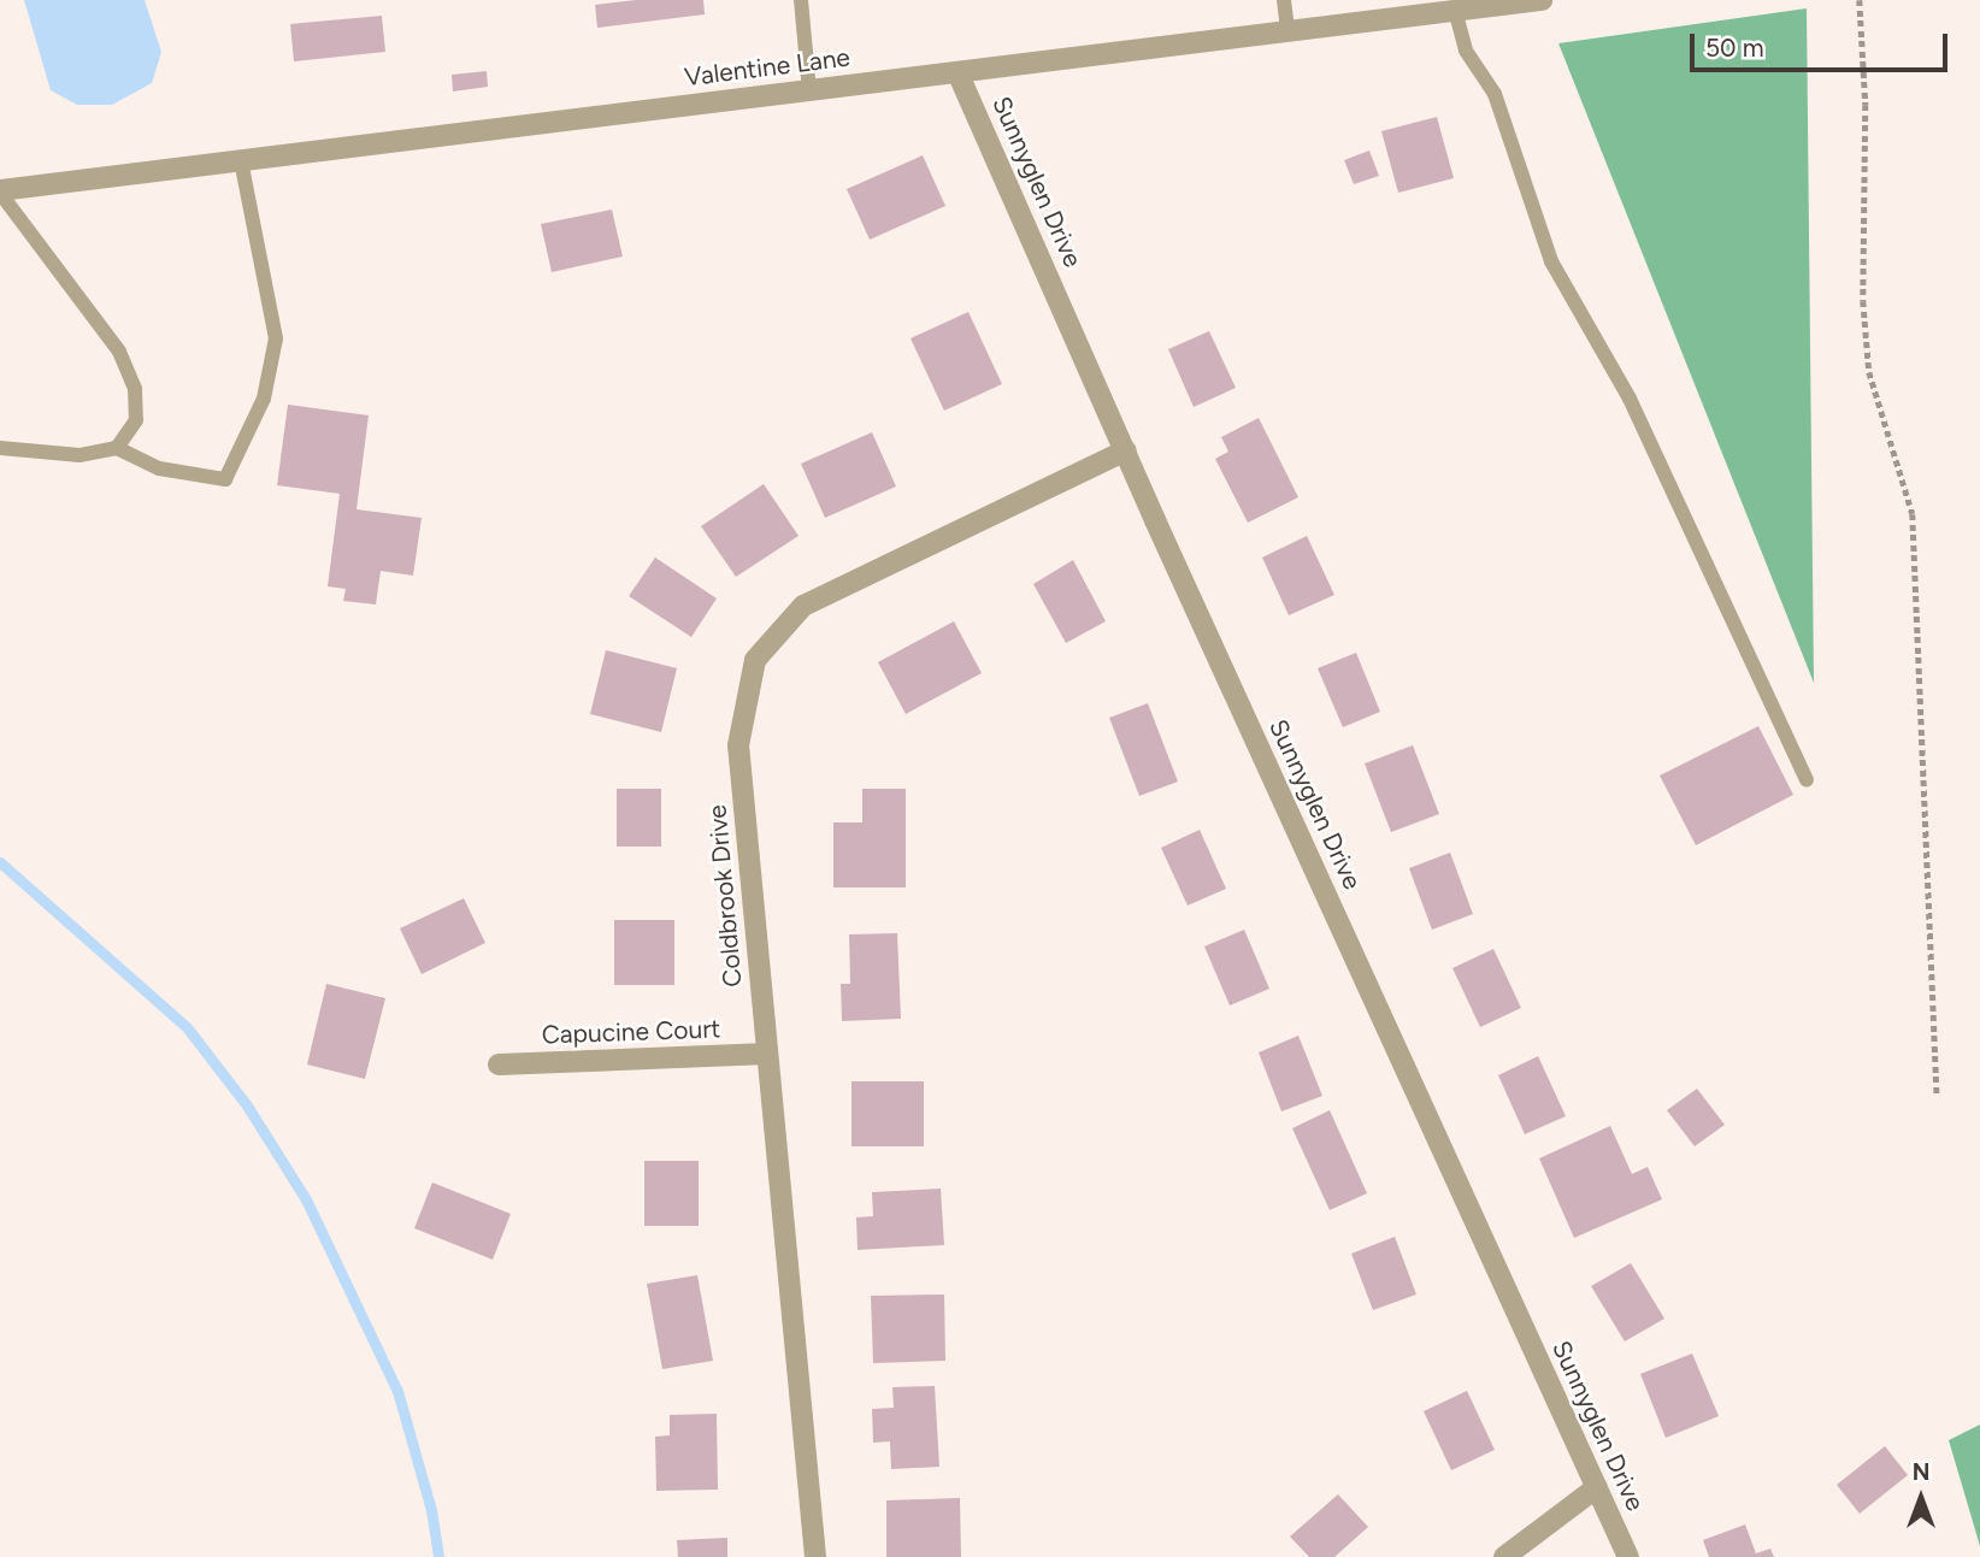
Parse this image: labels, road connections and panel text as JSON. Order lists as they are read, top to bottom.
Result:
{
  "streets": {
    "street": [
      "Valentine Lane",
      "Sunnyglen Drive",
      "Coldbrook Drive",
      "Capucine Court"
    ]
  },
  "crossings": [
    ["Valentine Lane", "Sunnyglen Drive"],
    ["Sunnyglen Drive", "Coldbrook Drive"],
    ["Coldbrook Drive", "Capucine Court"]
  ],
  "scale_bar": "50 m",
  "north": "top"
}
